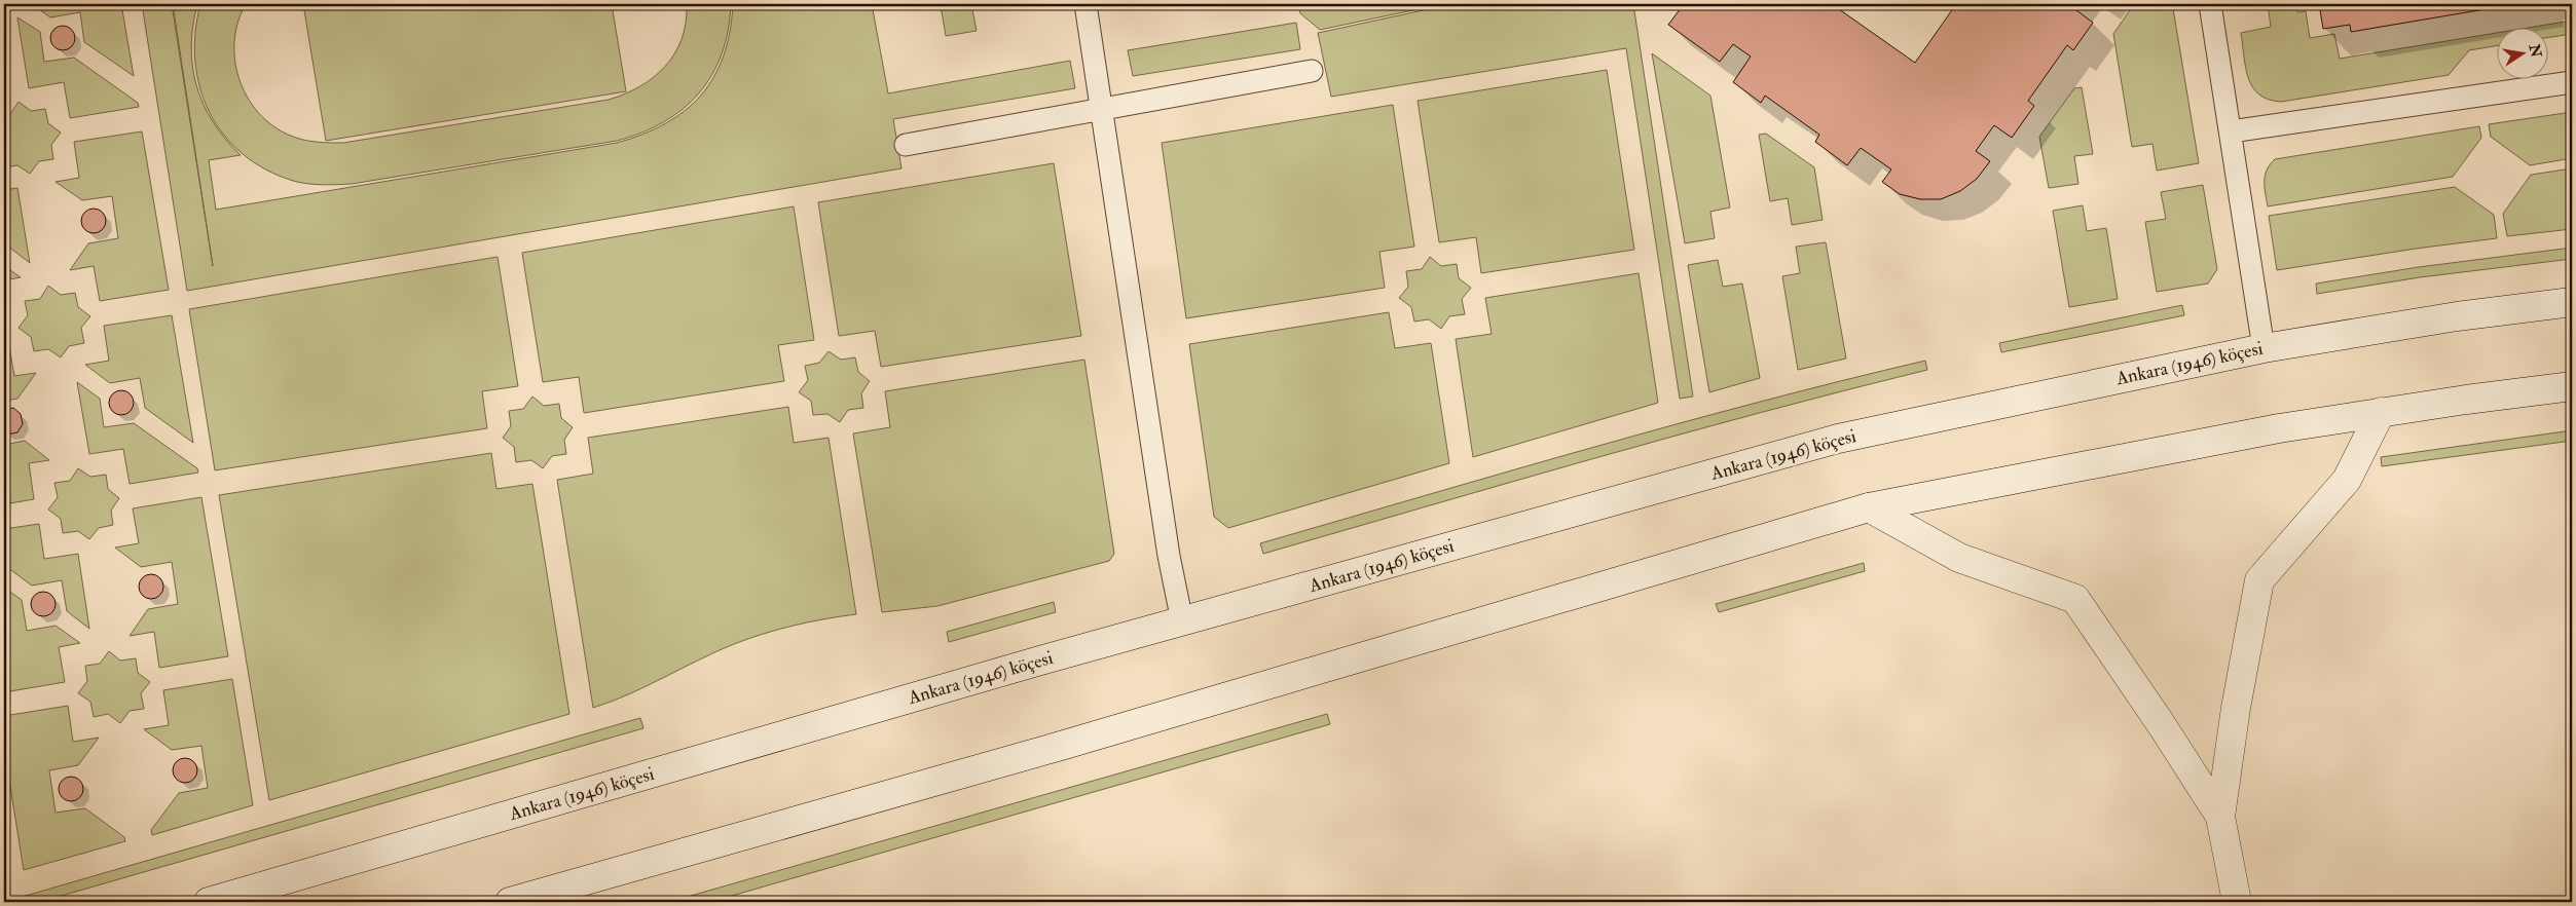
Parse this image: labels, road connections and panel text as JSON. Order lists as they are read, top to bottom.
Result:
{
  "streets": {
    "main road": ["Ankara (1946) köçesi"]
  },
  "north": "right"
}
